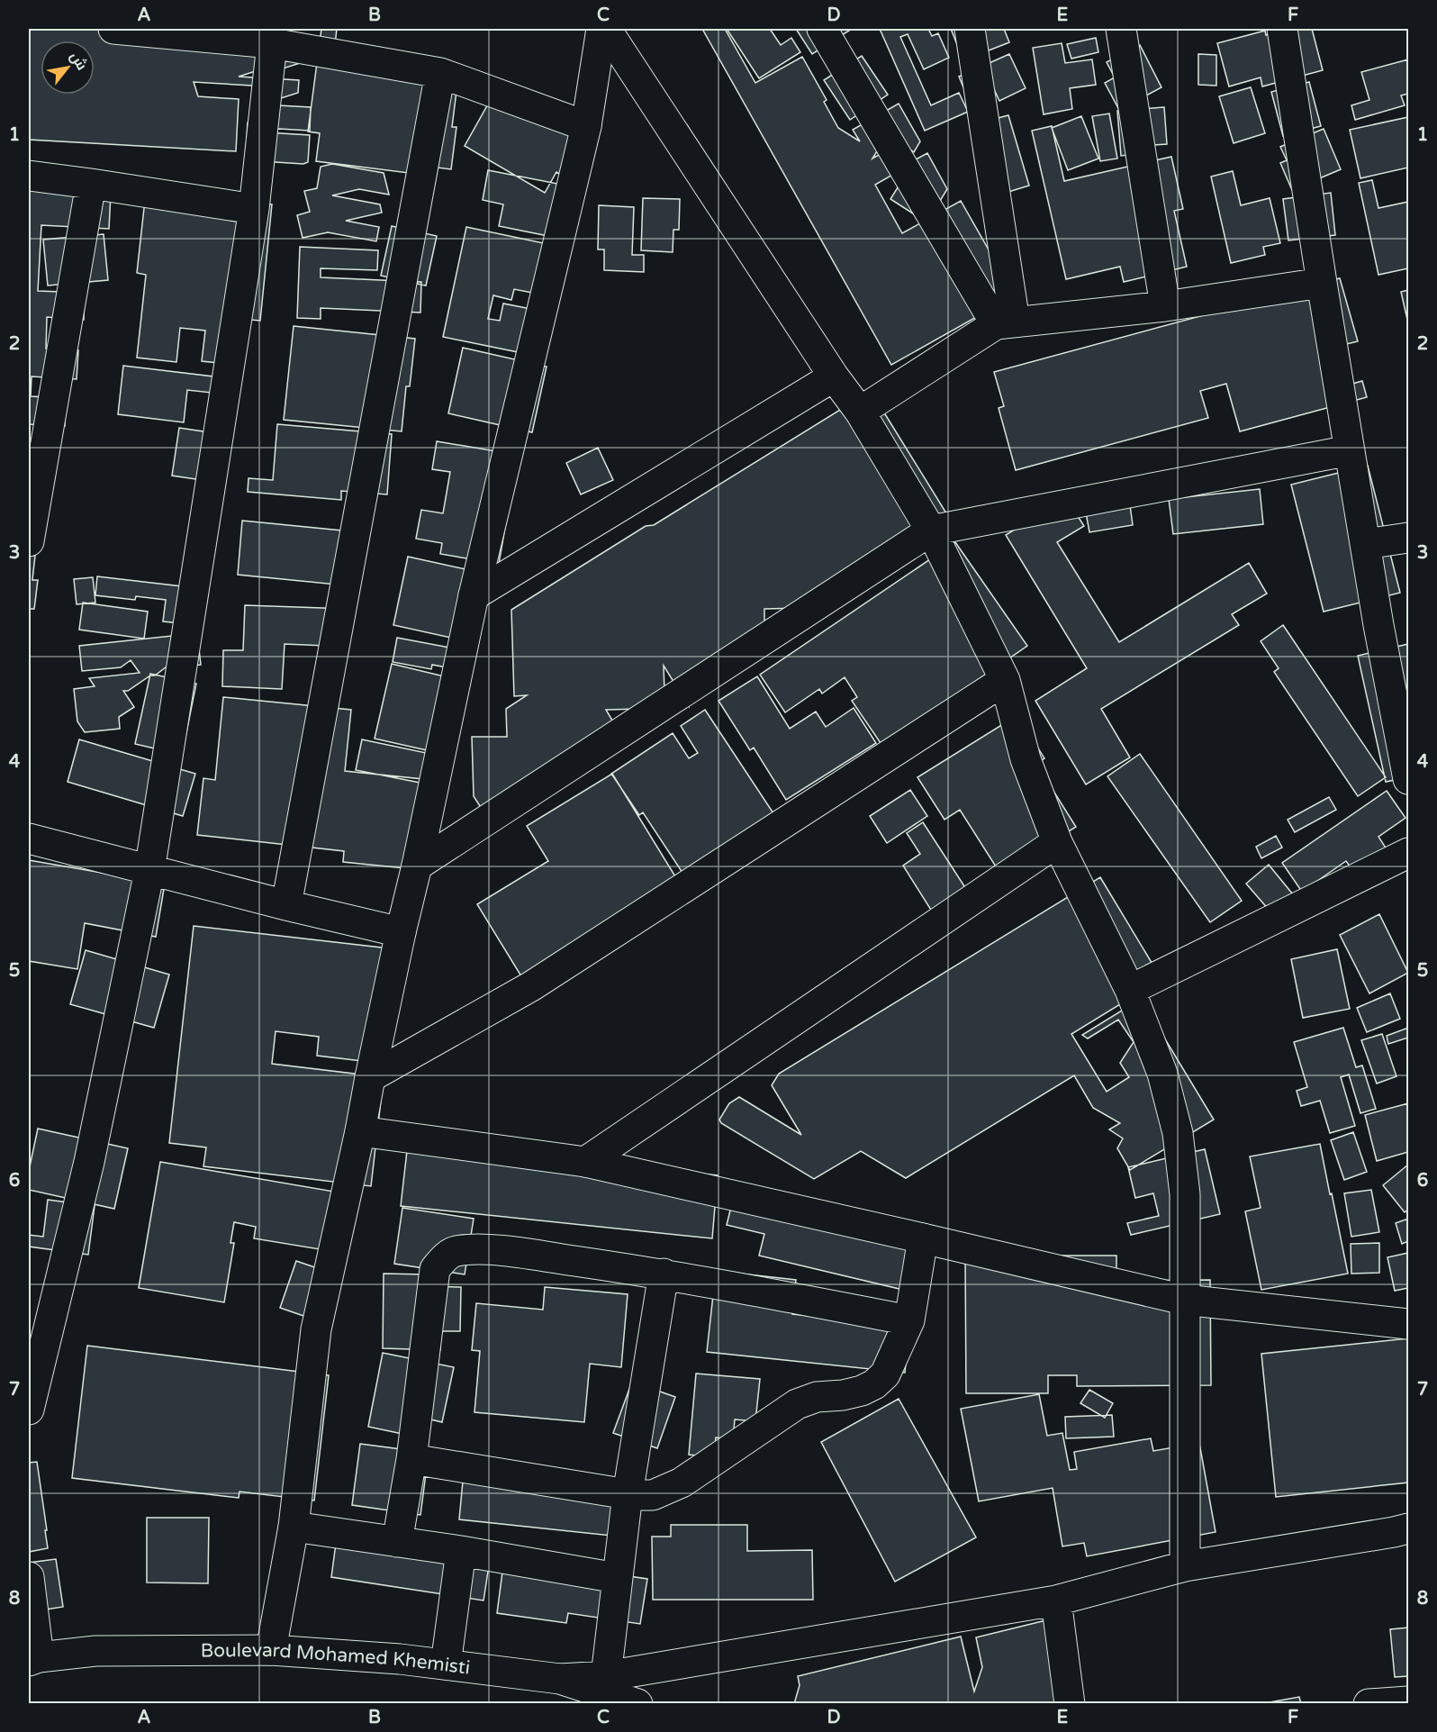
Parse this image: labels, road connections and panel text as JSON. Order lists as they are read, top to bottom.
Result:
{
  "streets": {
    "street": ["Boulevard Mohamed Khemisti"]
  },
  "north": "top right",
  "grid": {
    "columns": [
      "A",
      "B",
      "C",
      "D",
      "E",
      "F"
    ],
    "rows": [
      "1",
      "2",
      "3",
      "4",
      "5",
      "6",
      "7",
      "8"
    ]
  }
}
